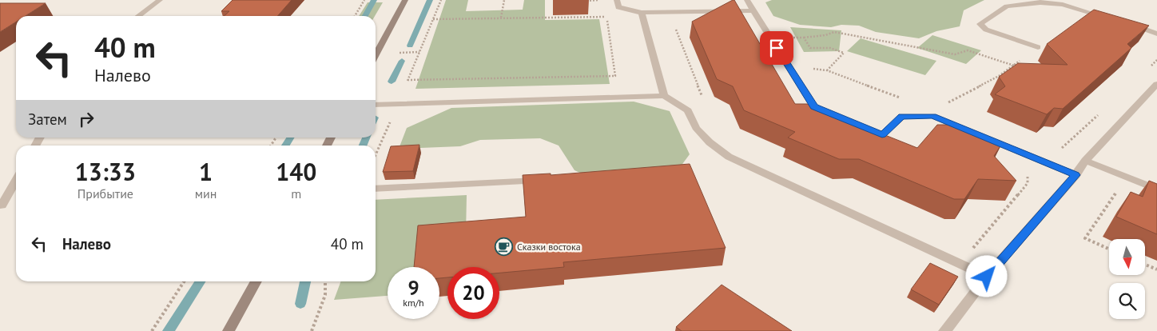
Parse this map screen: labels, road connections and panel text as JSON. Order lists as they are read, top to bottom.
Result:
{
  "places": {
    "cafe": ["Сказки востока"]
  },
  "north": "bottom",
  "page": {
    "turn": ["40 m", "Налево"],
    "then": "Затем",
    "eta": [
      "13:33",
      "Прибытие",
      "1",
      "мин",
      "140",
      "m"
    ],
    "list": [
      {
        "name": "Налево",
        "value": "40 m"
      }
    ],
    "speed": "9 km/h",
    "limit": "20"
  }
}
